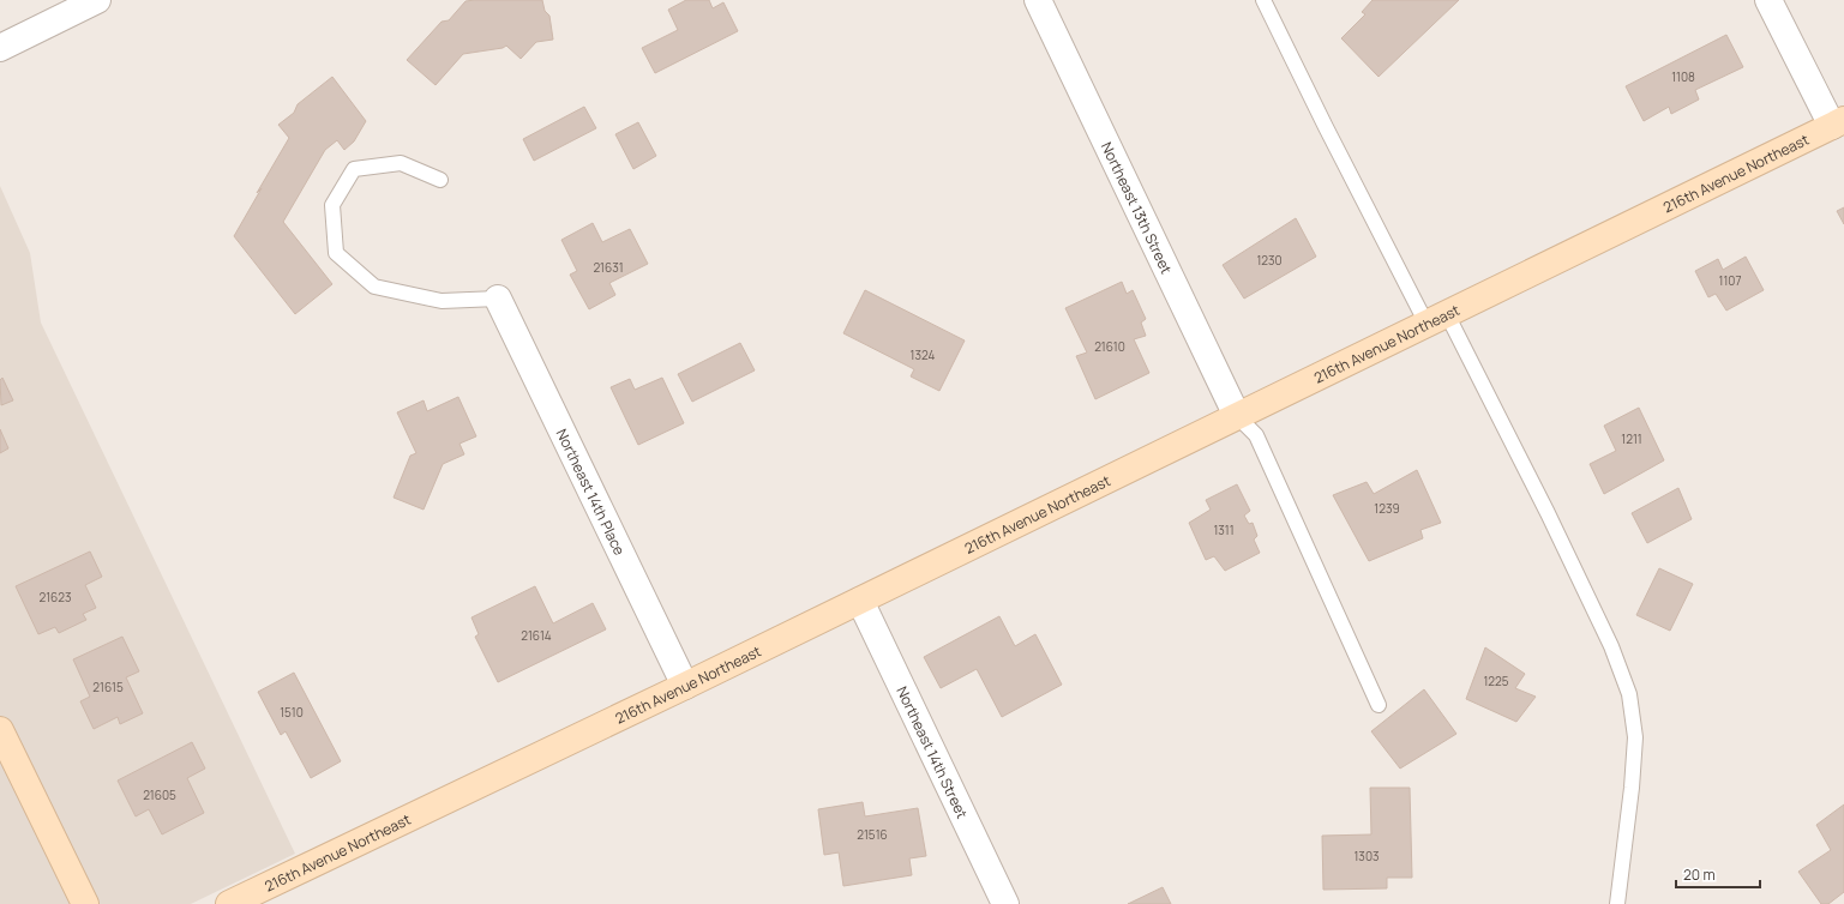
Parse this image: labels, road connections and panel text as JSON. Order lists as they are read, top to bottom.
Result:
{
  "streets": {
    "street": [
      "216th Avenue Northeast",
      "Northeast 13th Street",
      "Northeast 14th Place",
      "Northeast 14th Street"
    ]
  },
  "crossings": [
    ["216th Avenue Northeast", "Northeast 13th Street"],
    ["216th Avenue Northeast", "Northeast 14th Place"],
    ["216th Avenue Northeast", "Northeast 14th Street"]
  ],
  "house_numbers": [
    "1108",
    "1230",
    "21631",
    "1107",
    "21610",
    "1324",
    "1211",
    "1239",
    "1311",
    "21623",
    "21614",
    "1225",
    "21615",
    "1510",
    "21605",
    "21516",
    "1303"
  ],
  "scale_bar": "20 m"
}
